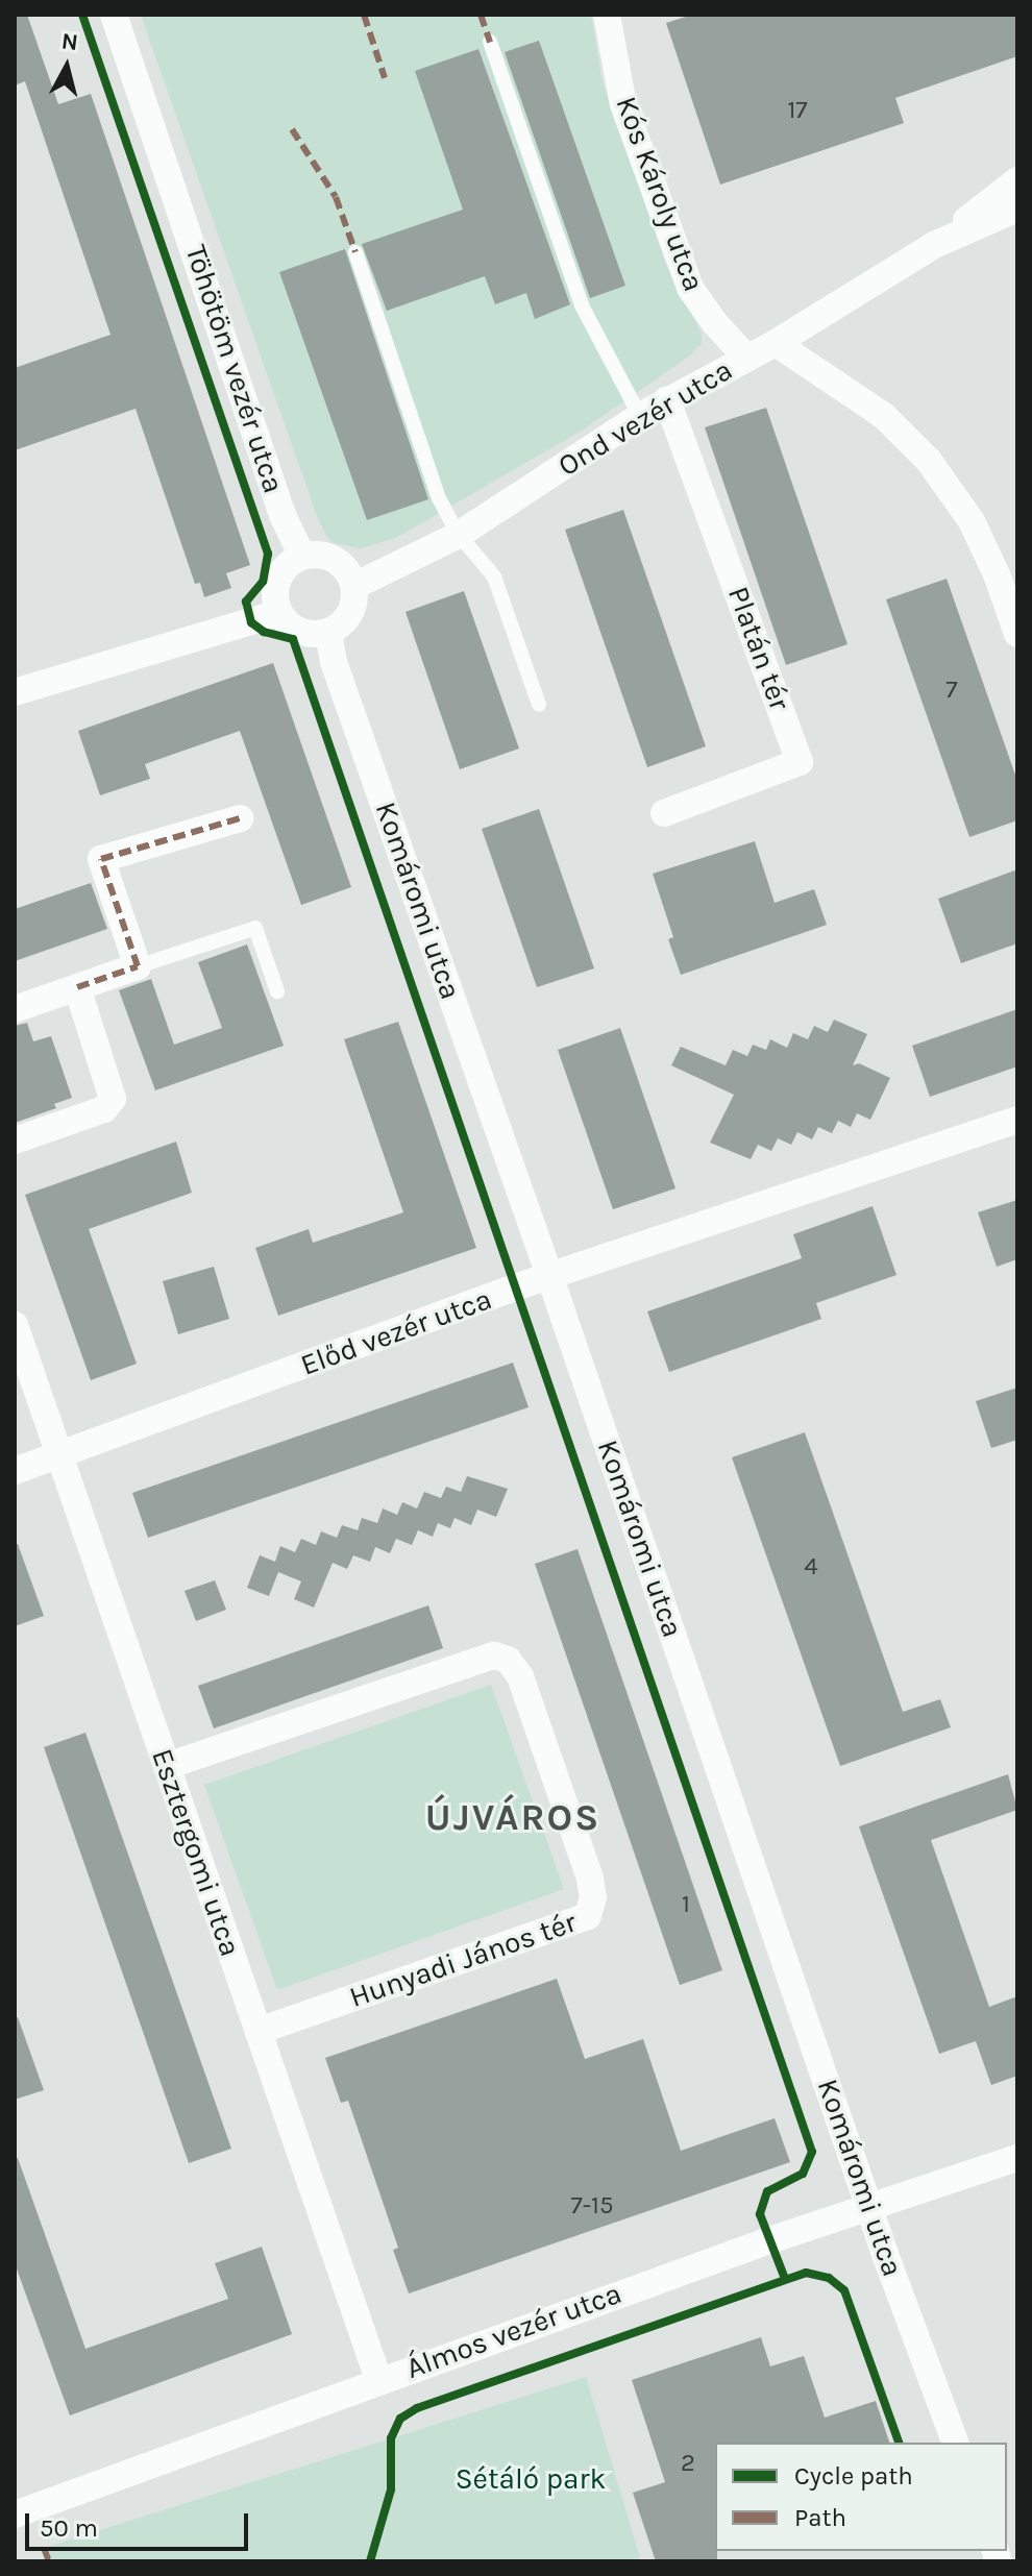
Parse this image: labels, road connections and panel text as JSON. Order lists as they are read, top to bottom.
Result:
{
  "streets": {
    "street": [
      "Kós Károly utca",
      "Töhötöm vezér utca",
      "Ond vezér utca",
      "Platán tér",
      "Komáromi utca",
      "Előd vezér utca",
      "Esztergomi utca",
      "Hunyadi János tér",
      "Álmos vezér utca"
    ]
  },
  "crossings": [
    ["Kós Károly utca", "Ond vezér utca"],
    ["Töhötöm vezér utca", "Ond vezér utca"],
    ["Töhötöm vezér utca", "Komáromi utca"],
    ["Ond vezér utca", "Platán tér"],
    ["Ond vezér utca", "Komáromi utca"],
    ["Komáromi utca", "Előd vezér utca"],
    ["Komáromi utca", "Álmos vezér utca"],
    ["Előd vezér utca", "Esztergomi utca"],
    ["Esztergomi utca", "Hunyadi János tér"],
    ["Esztergomi utca", "Álmos vezér utca"]
  ],
  "districts": ["ÚJVÁROS"],
  "parks": ["Sétáló park"],
  "house_numbers": [
    "17",
    "7",
    "4",
    "1",
    "7-15",
    "2"
  ],
  "legend": ["Cycle path", "Path"],
  "scale_bar": "50 m",
  "north": "top"
}
